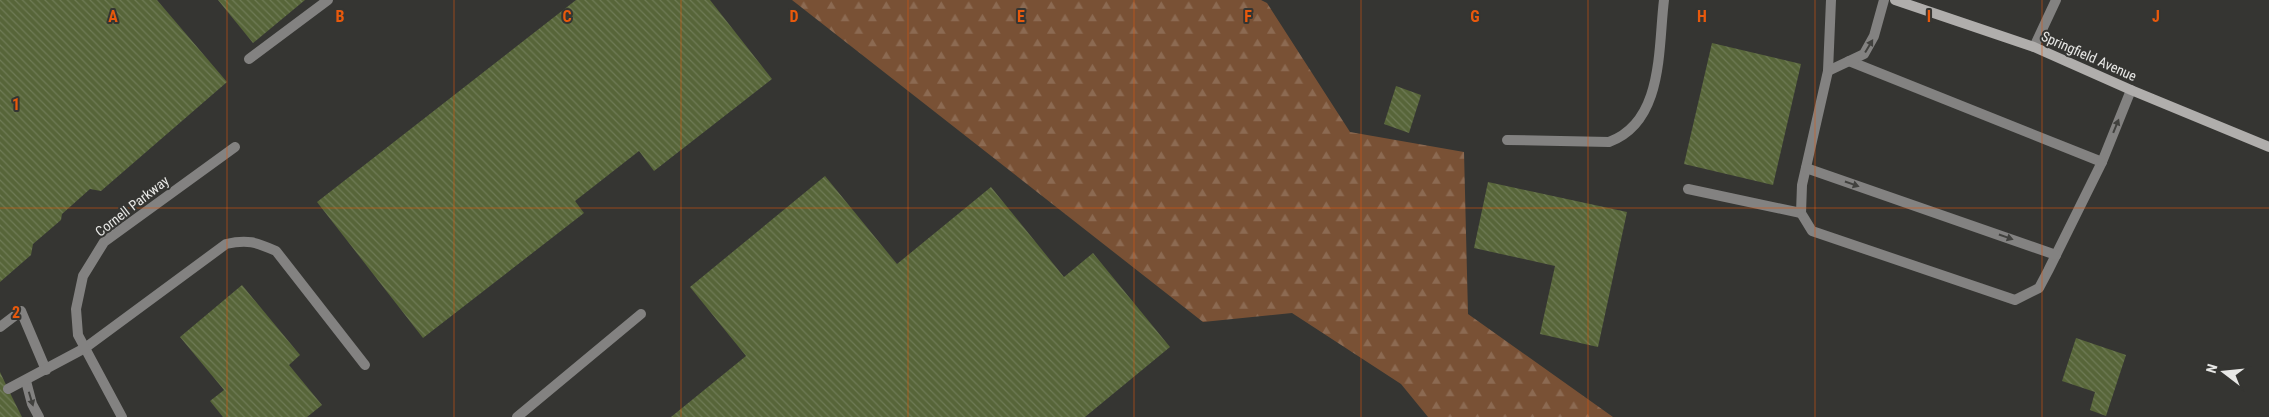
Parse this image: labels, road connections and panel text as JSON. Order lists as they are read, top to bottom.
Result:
{
  "streets": {
    "main road": ["Springfield Avenue"],
    "street": ["Cornell Parkway"]
  },
  "north": "left",
  "grid": {
    "columns": [
      "A",
      "B",
      "C",
      "D",
      "E",
      "F",
      "G",
      "H",
      "I",
      "J"
    ],
    "rows": ["1", "2"]
  }
}
